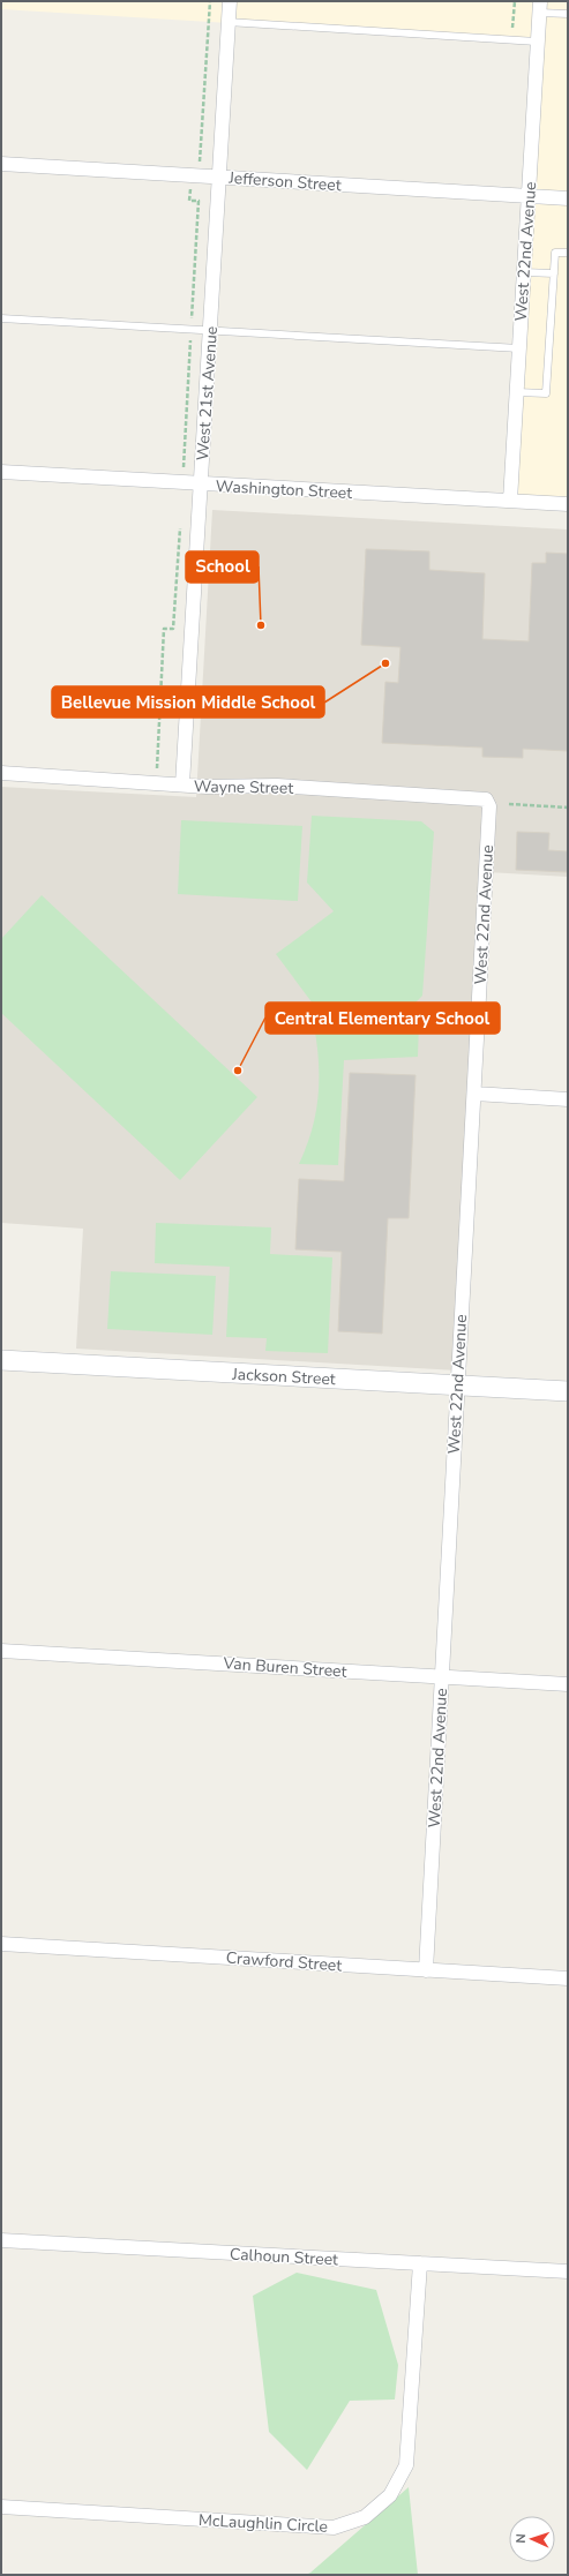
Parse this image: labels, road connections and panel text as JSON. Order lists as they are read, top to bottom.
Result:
{
  "streets": {
    "street": [
      "Jefferson Street",
      "West 22nd Avenue",
      "West 21st Avenue",
      "Washington Street",
      "Wayne Street",
      "Jackson Street",
      "Van Buren Street",
      "Crawford Street",
      "Calhoun Street",
      "McLaughlin Circle"
    ]
  },
  "crossings": [
    ["Jefferson Street", "West 22nd Avenue"],
    ["Jefferson Street", "West 21st Avenue"],
    ["West 22nd Avenue", "Washington Street"],
    ["West 22nd Avenue", "Wayne Street"],
    ["West 22nd Avenue", "Jackson Street"],
    ["West 22nd Avenue", "Van Buren Street"],
    ["West 22nd Avenue", "Crawford Street"],
    ["West 21st Avenue", "Washington Street"],
    ["West 21st Avenue", "Wayne Street"],
    ["Calhoun Street", "McLaughlin Circle"]
  ],
  "places": ["School", "Bellevue Mission Middle School", "Central Elementary School"],
  "north": "left"
}
